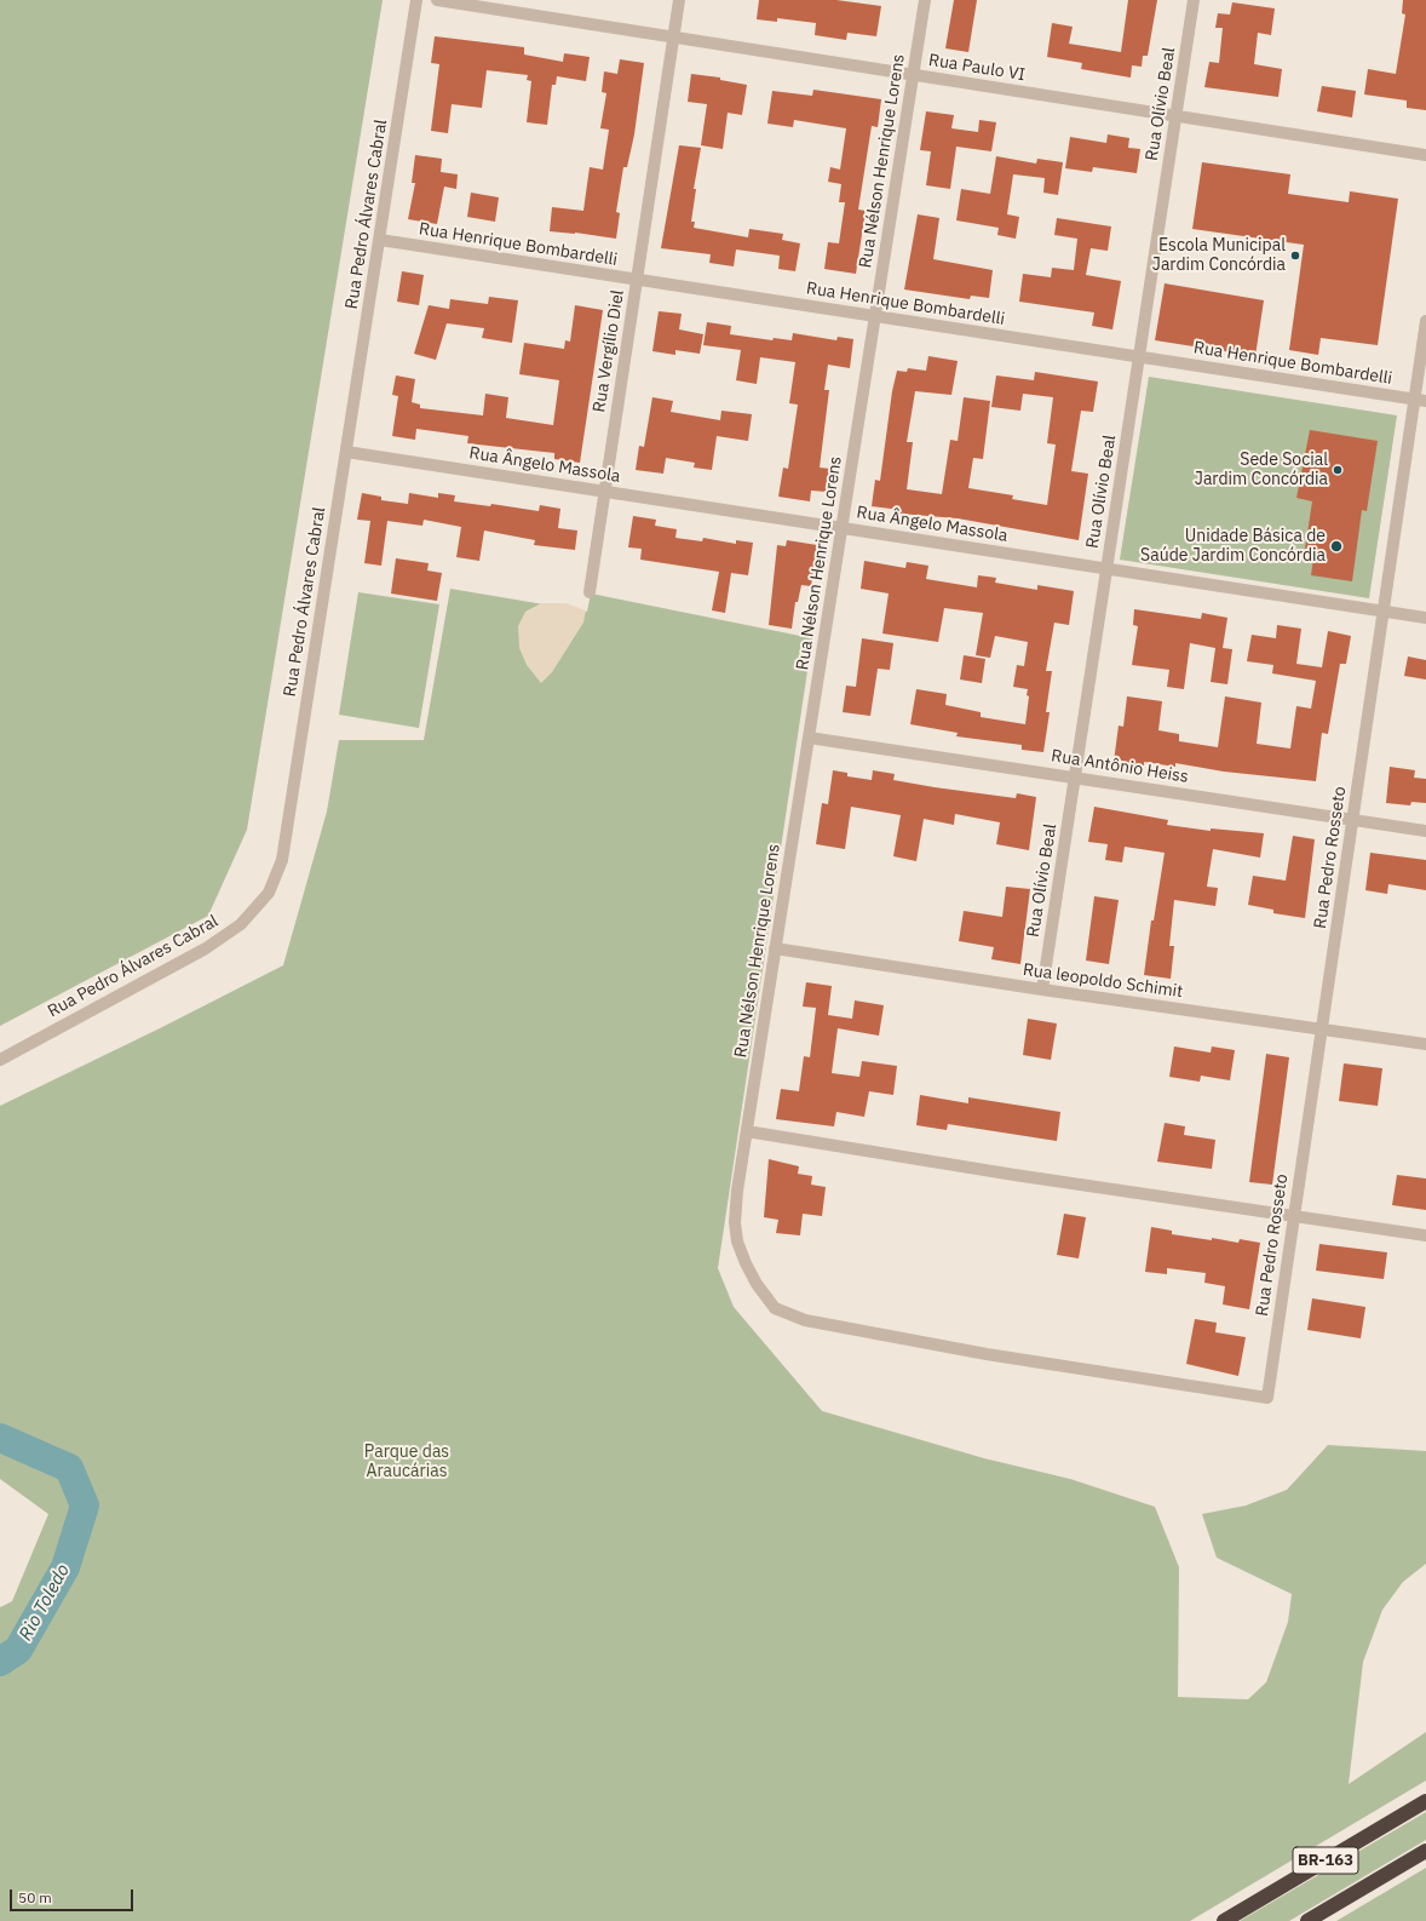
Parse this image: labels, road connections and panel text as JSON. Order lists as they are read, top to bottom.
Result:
{
  "streets": {
    "highway": ["BR-163"],
    "street": [
      "Rua Paulo VI",
      "Rua Olívio Beal",
      "Rua Nélson Henrique Lorens",
      "Rua Pedro Álvares Cabral",
      "Rua Henrique Bombardelli",
      "Rua Vergílio Diel",
      "Rua Ângelo Massola",
      "Rua Antônio Heiss",
      "Rua Pedro Rosseto",
      "Rua leopoldo Schimit"
    ]
  },
  "crossings": [
    ["Rua Paulo VI", "Rua Olívio Beal"],
    ["Rua Paulo VI", "Rua Nélson Henrique Lorens"],
    ["Rua Paulo VI", "Rua Vergílio Diel"],
    ["Rua Olívio Beal", "Rua Henrique Bombardelli"],
    ["Rua Olívio Beal", "Rua Ângelo Massola"],
    ["Rua Olívio Beal", "Rua Antônio Heiss"],
    ["Rua Olívio Beal", "Rua leopoldo Schimit"],
    ["Rua Nélson Henrique Lorens", "Rua Henrique Bombardelli"],
    ["Rua Nélson Henrique Lorens", "Rua Ângelo Massola"],
    ["Rua Nélson Henrique Lorens", "Rua Antônio Heiss"],
    ["Rua Nélson Henrique Lorens", "Rua Pedro Rosseto"],
    ["Rua Nélson Henrique Lorens", "Rua leopoldo Schimit"],
    ["Rua Pedro Álvares Cabral", "Rua Henrique Bombardelli"],
    ["Rua Pedro Álvares Cabral", "Rua Ângelo Massola"],
    ["Rua Henrique Bombardelli", "Rua Vergílio Diel"],
    ["Rua Henrique Bombardelli", "Rua Pedro Rosseto"],
    ["Rua Vergílio Diel", "Rua Ângelo Massola"],
    ["Rua Ângelo Massola", "Rua Pedro Rosseto"],
    ["Rua Antônio Heiss", "Rua Pedro Rosseto"],
    ["Rua Pedro Rosseto", "Rua leopoldo Schimit"]
  ],
  "water": ["Rio Toledo"],
  "parks": ["Parque das Araucárias"],
  "places": ["Escola Municipal Jardim Concórdia", "Sede Social Jardim Concórdia", "Unidade Básica de Saúde Jardim Concórdia"],
  "scale_bar": "50 m"
}
